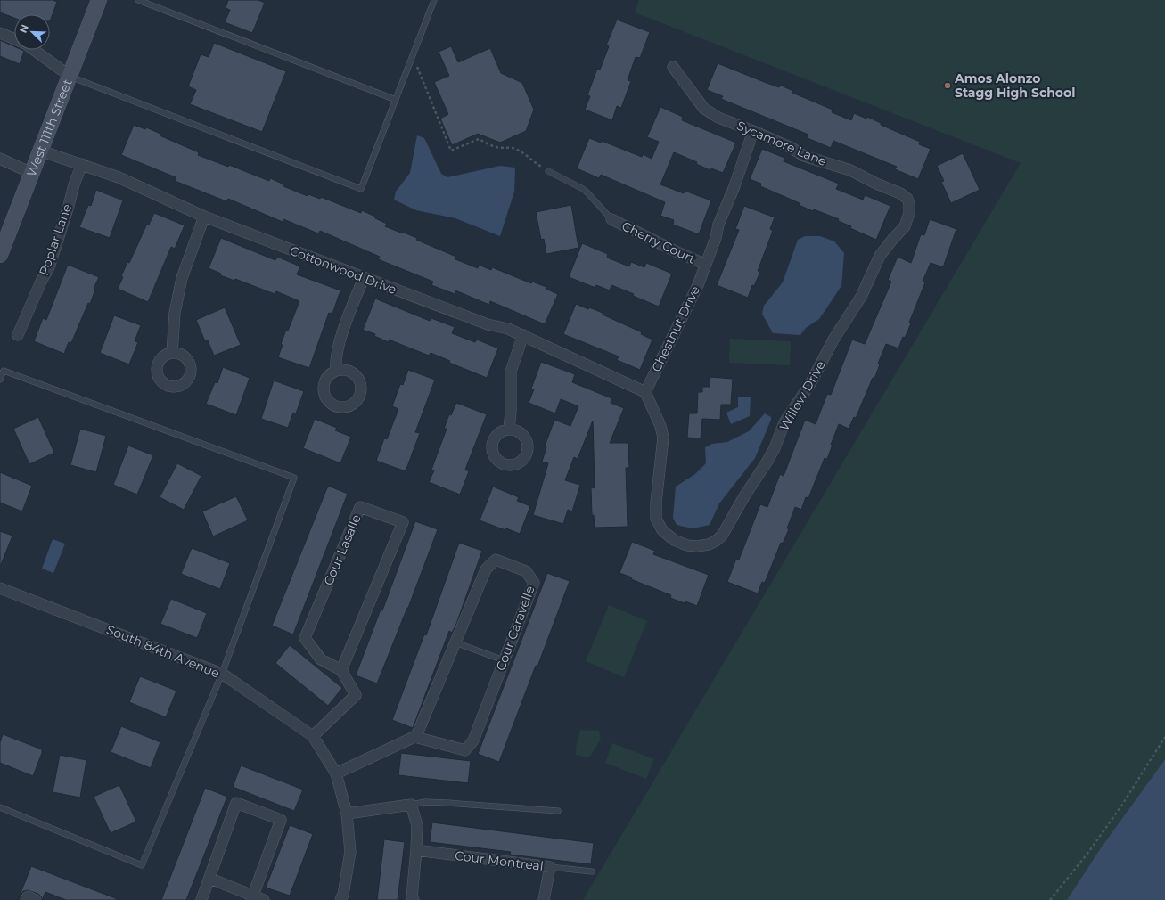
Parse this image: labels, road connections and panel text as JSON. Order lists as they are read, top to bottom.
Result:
{
  "streets": {
    "main road": ["West 111th Street"],
    "street": [
      "Sycamore Lane",
      "Poplar Lane",
      "Cherry Court",
      "Cottonwood Drive",
      "Chestnut Drive",
      "Willow Drive",
      "Cour Lasalle",
      "Cour Caravelle",
      "South 84th Avenue",
      "Cour Montreal"
    ]
  },
  "crossings": [
    ["West 111th Street", "Cottonwood Drive"],
    ["Sycamore Lane", "Chestnut Drive"],
    ["Sycamore Lane", "Willow Drive"],
    ["Poplar Lane", "Cottonwood Drive"],
    ["Cherry Court", "Chestnut Drive"],
    ["Cottonwood Drive", "Chestnut Drive"],
    ["Cottonwood Drive", "Willow Drive"],
    ["Chestnut Drive", "Willow Drive"]
  ],
  "places": ["Amos Alonzo Stagg High School"],
  "north": "top left"
}
